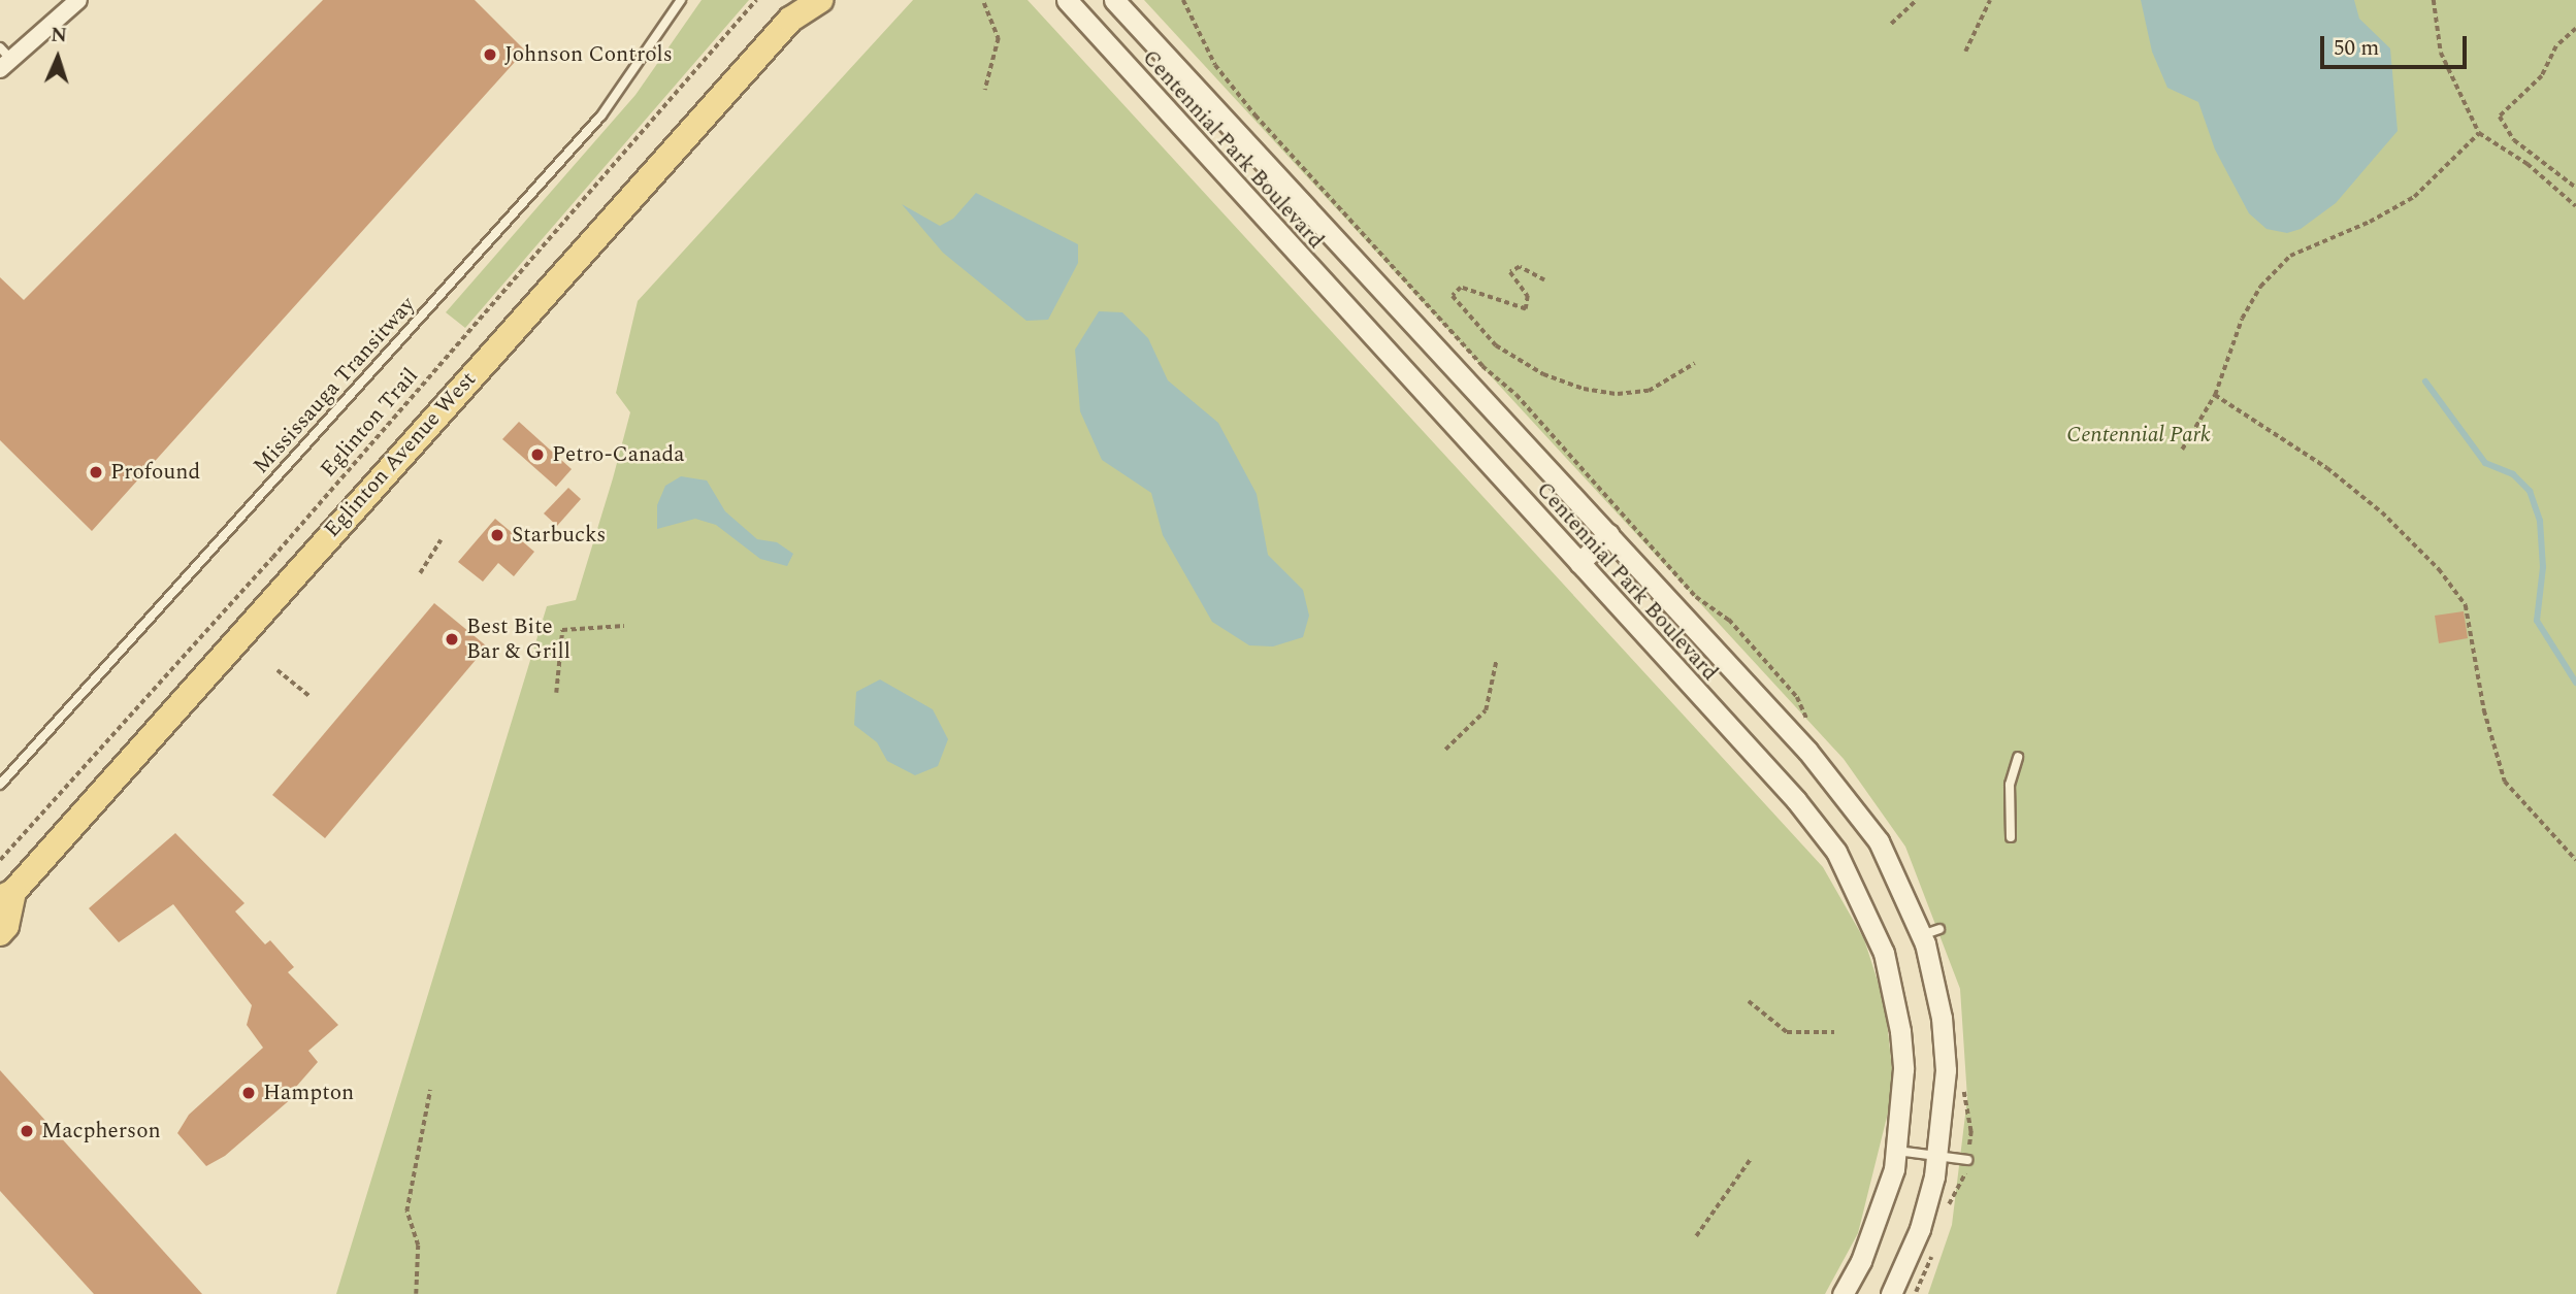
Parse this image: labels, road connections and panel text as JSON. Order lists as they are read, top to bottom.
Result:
{
  "streets": {
    "main road": ["Eglinton Avenue West"],
    "street": ["Centennial Park Boulevard"],
    "lane": ["Mississauga Transitway"],
    "path": ["Eglinton Trail"]
  },
  "parks": ["Centennial Park"],
  "places": [
    "Johnson Controls",
    "Petro-Canada",
    "Profound",
    "Starbucks",
    "Best Bite Bar & Grill",
    "Hampton",
    "Macpherson"
  ],
  "scale_bar": "50 m",
  "north": "top"
}
